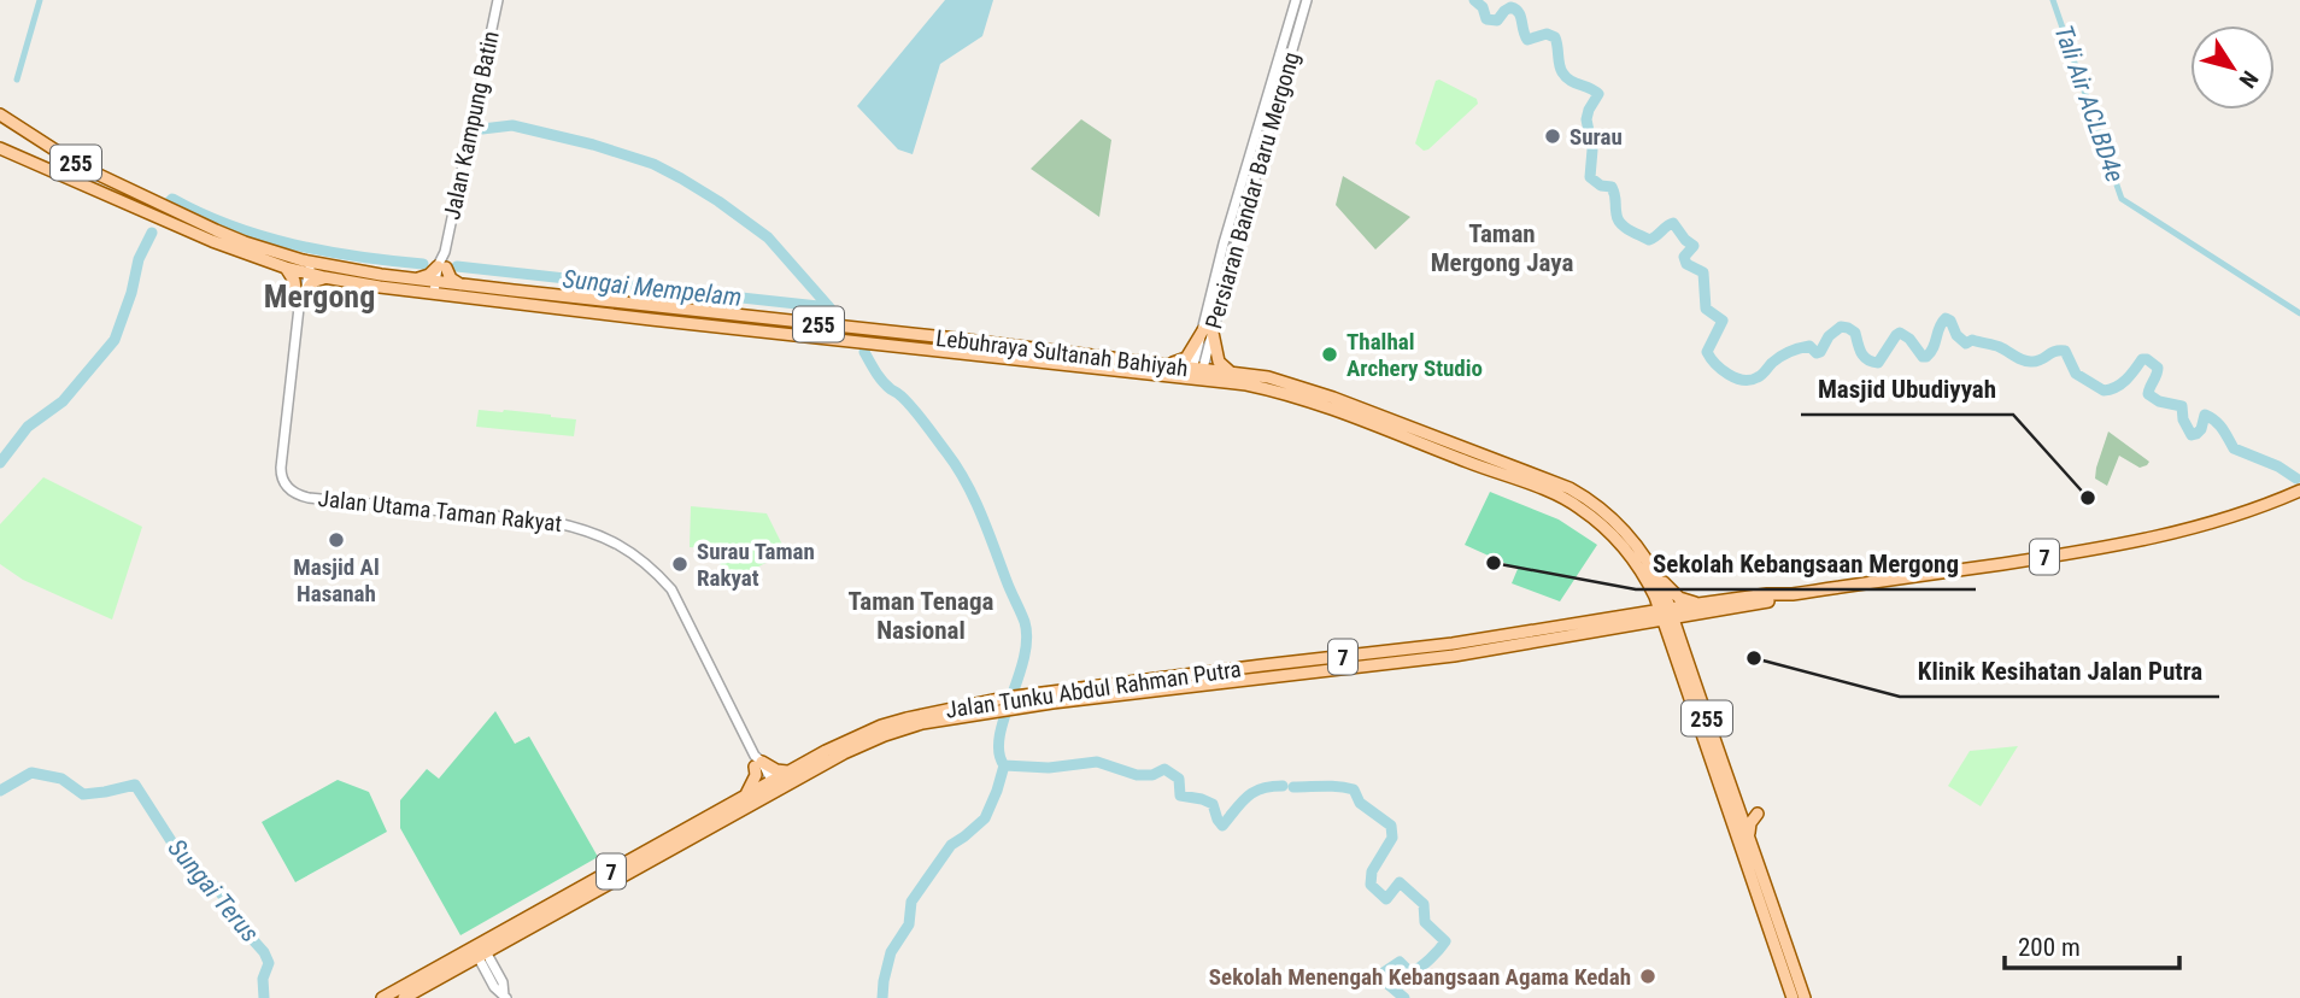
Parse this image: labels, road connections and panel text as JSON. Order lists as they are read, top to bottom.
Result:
{
  "streets": {
    "main road": [
      "255",
      "Lebuhraya Sultanah Bahiyah",
      "7",
      "Jalan Tunku Abdul Rahman Putra"
    ],
    "street": ["Jalan Kampung Batin", "Persiaran Bandar Baru Mergong", "Jalan Utama Taman Rakyat"]
  },
  "crossings": [
    ["Jalan Kampung Batin", "Lebuhraya Sultanah Bahiyah"],
    ["Persiaran Bandar Baru Mergong", "Lebuhraya Sultanah Bahiyah"],
    ["Lebuhraya Sultanah Bahiyah", "Jalan Utama Taman Rakyat"],
    ["Lebuhraya Sultanah Bahiyah", "7"],
    ["Lebuhraya Sultanah Bahiyah", "Jalan Tunku Abdul Rahman Putra"],
    ["Jalan Utama Taman Rakyat", "Jalan Tunku Abdul Rahman Putra"],
    ["7", "Jalan Tunku Abdul Rahman Putra"]
  ],
  "districts": ["Taman Mergong Jaya", "Mergong", "Taman Tenaga Nasional"],
  "water": ["Tali Air ACLBD4e", "Sungai Mempelam", "Sungai Terus"],
  "places": [
    "Surau",
    "Thalhal Archery Studio",
    "Masjid Ubudiyyah",
    "Masjid Al Hasanah",
    "Sekolah Kebangsaan Mergong",
    "Surau Taman Rakyat",
    "Klinik Kesihatan Jalan Putra",
    "Sekolah Menengah Kebangsaan Agama Kedah"
  ],
  "scale_bar": "200 m",
  "north": "bottom right"
}
